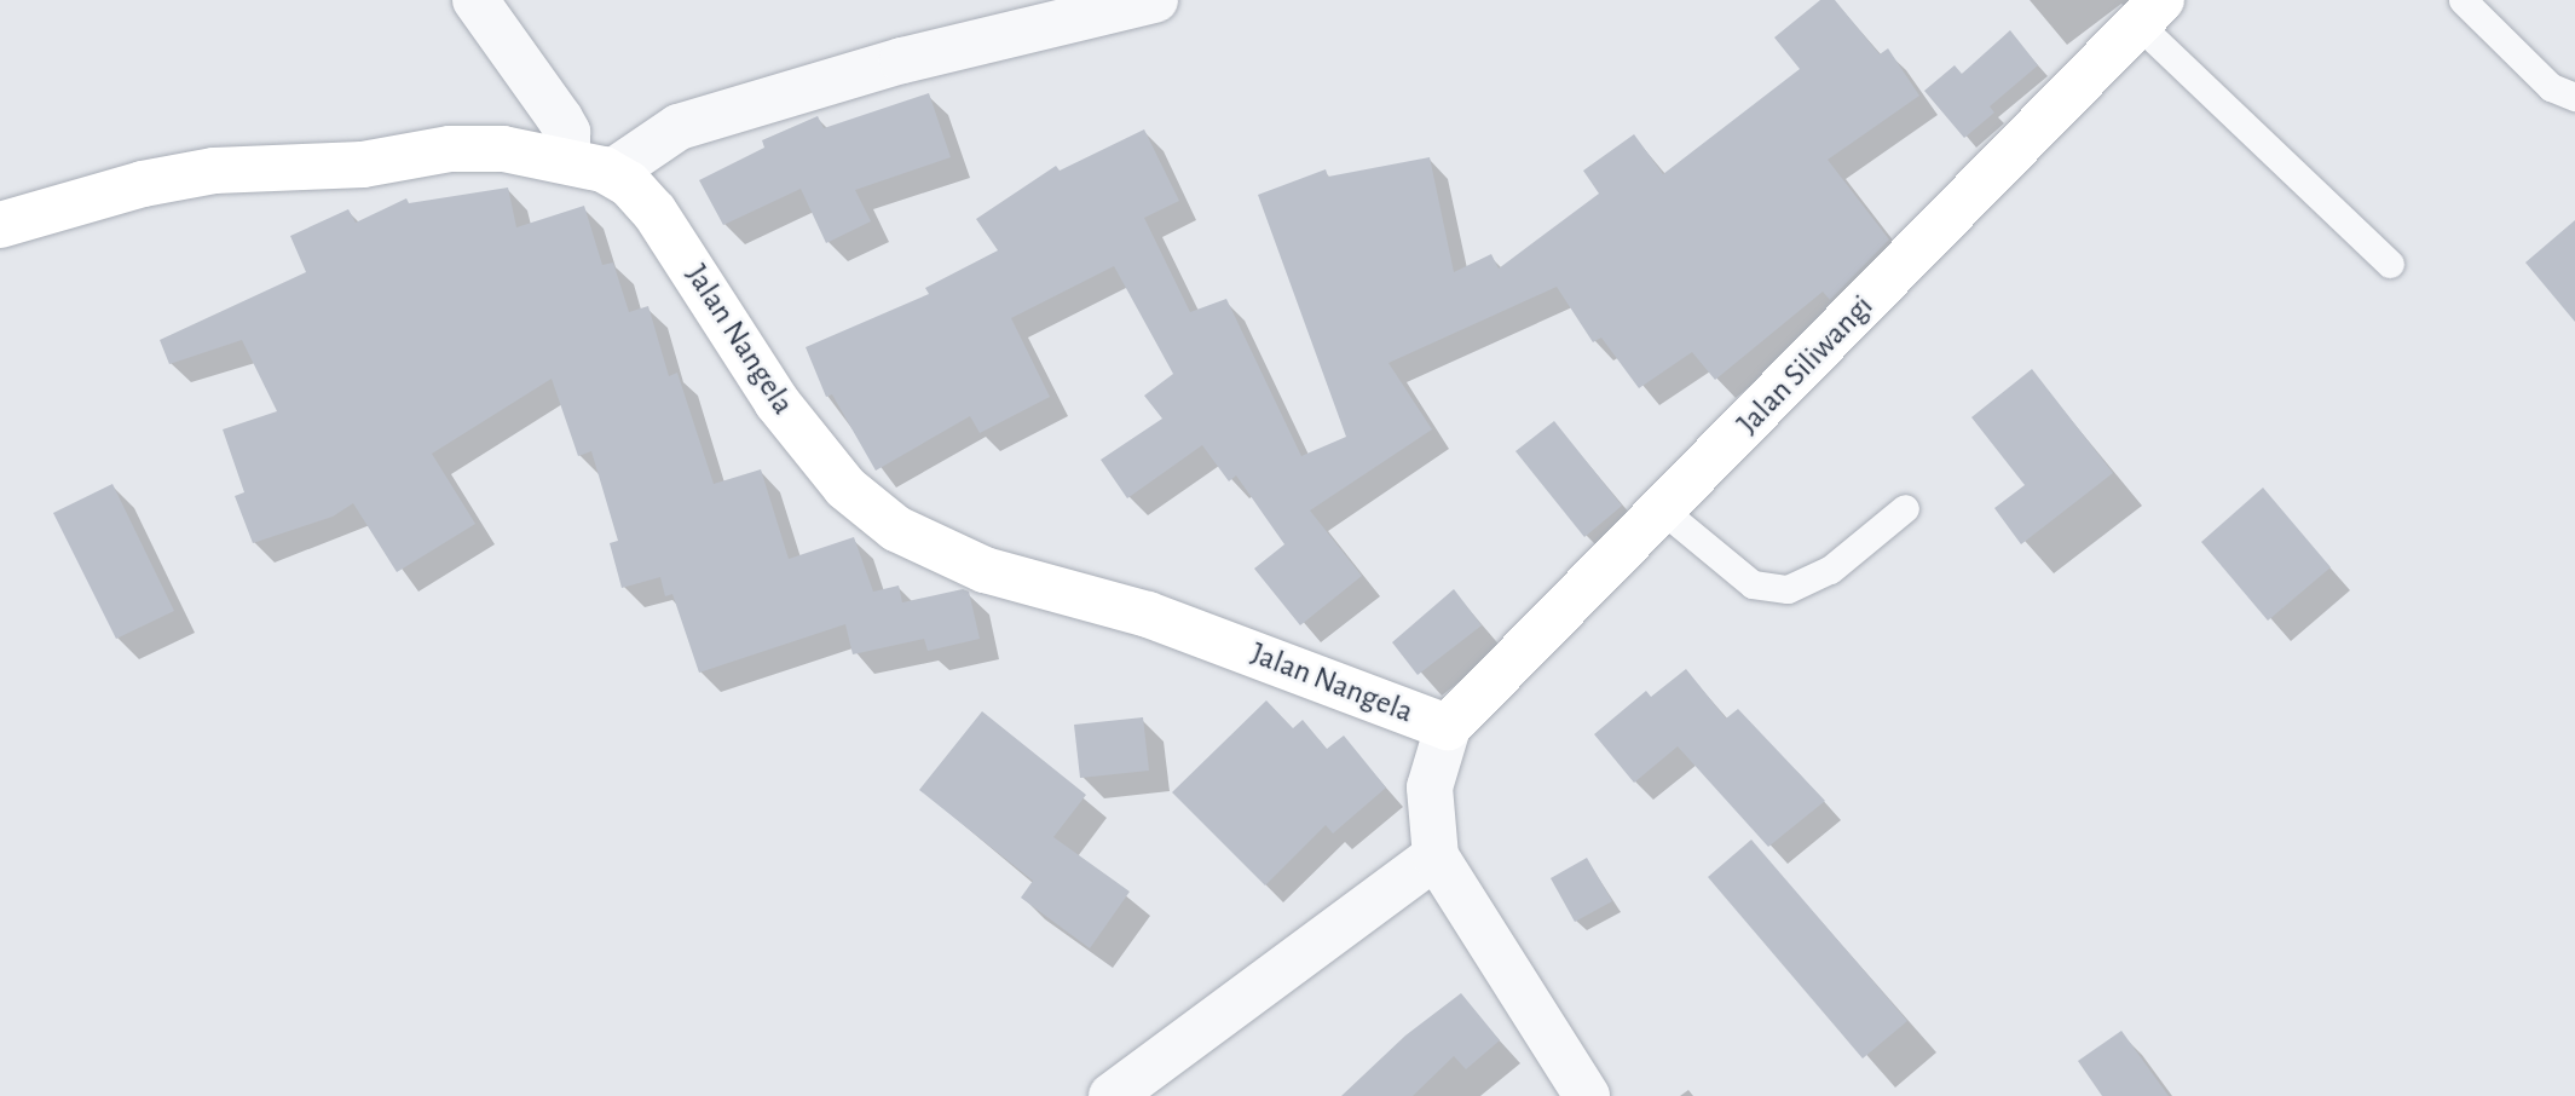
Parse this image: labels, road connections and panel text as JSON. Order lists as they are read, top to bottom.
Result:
{
  "streets": {
    "main road": ["Jalan Nangela", "Jalan Siliwangi"]
  },
  "crossings": [
    ["Jalan Nangela", "Jalan Siliwangi"]
  ]
}
